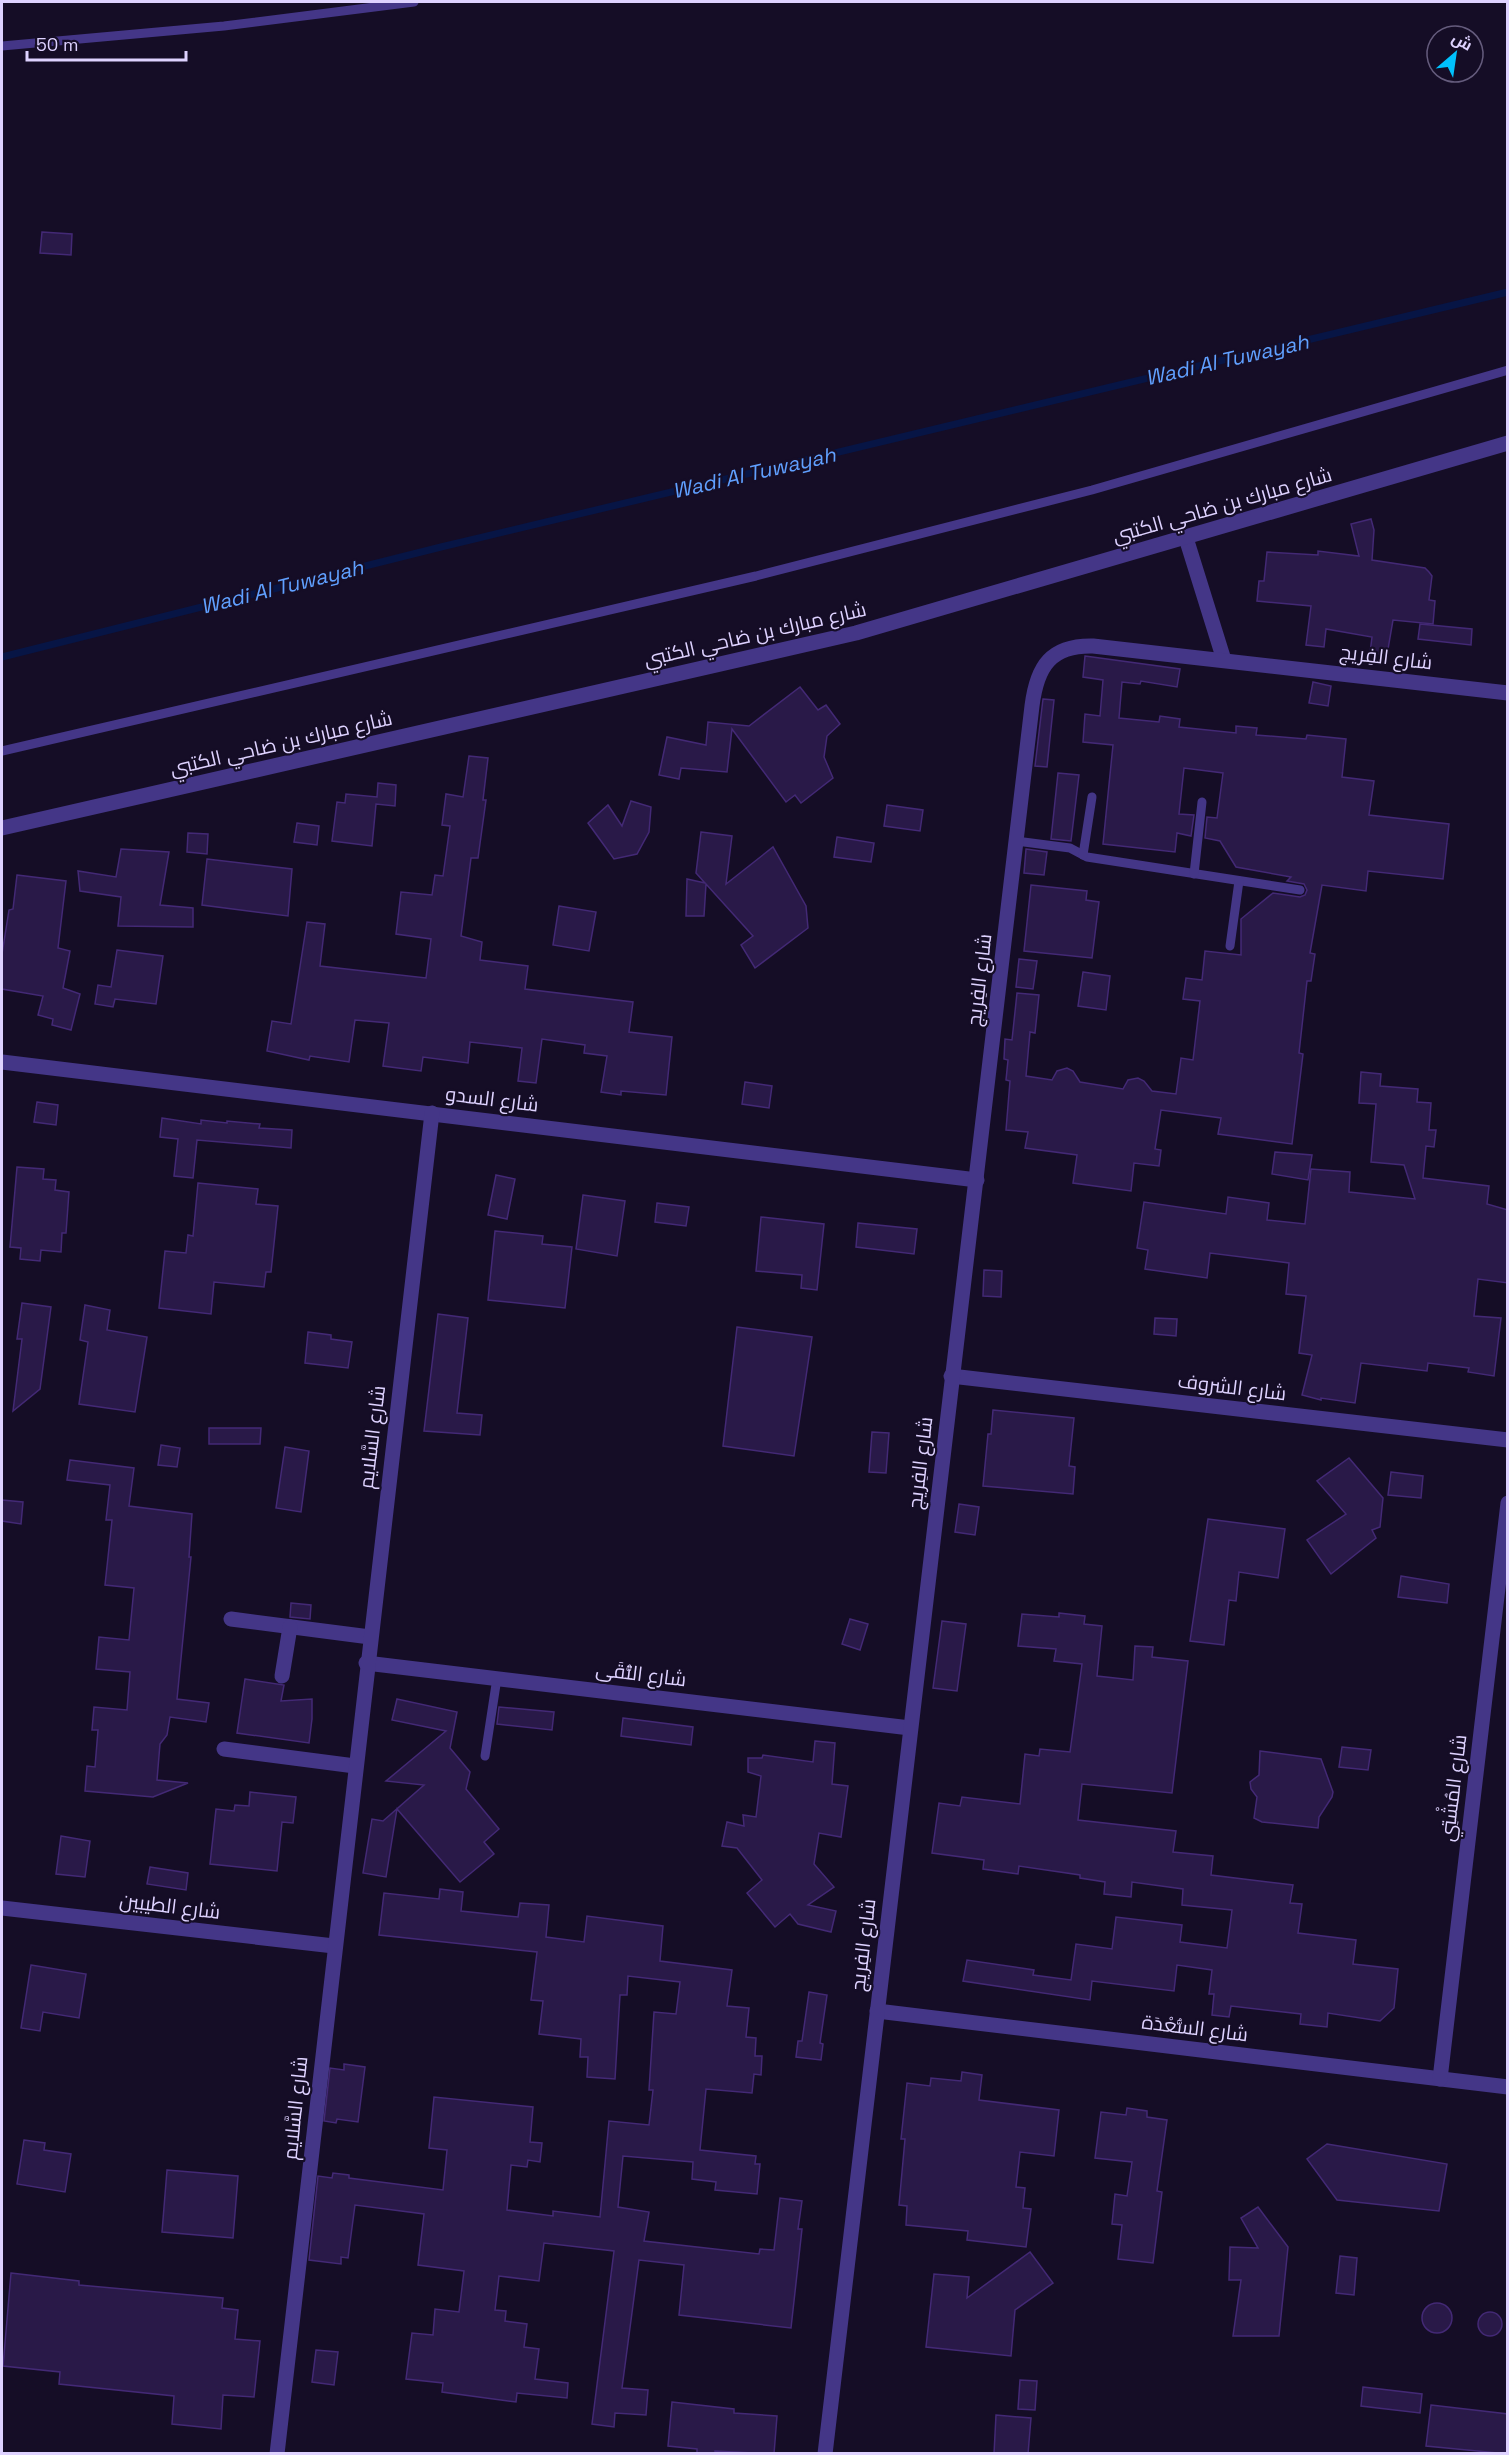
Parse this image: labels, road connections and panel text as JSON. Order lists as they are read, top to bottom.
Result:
{
  "streets": {
    "street": [
      "شارع مبارك بن ضاحي الكتبي",
      "شارع الفِريج",
      "شارع السدو",
      "شارع الشروف",
      "شارع السَّلايم",
      "شارع التُّقَى",
      "شارع المُشْتِي",
      "شارع الطيبين",
      "شارع السُّعْدَة"
    ]
  },
  "crossings": [
    ["شارع الفِريج", "شارع السدو"],
    ["شارع الفِريج", "شارع الشروف"],
    ["شارع الفِريج", "شارع التُّقَى"],
    ["شارع الفِريج", "شارع السُّعْدَة"],
    ["شارع السدو", "شارع السَّلايم"],
    ["شارع السَّلايم", "شارع التُّقَى"],
    ["شارع السَّلايم", "شارع الطيبين"],
    ["شارع المُشْتِي", "شارع السُّعْدَة"]
  ],
  "water": ["Wadi Al Tuwayah"],
  "scale_bar": "50 m",
  "north": "top right"
}
